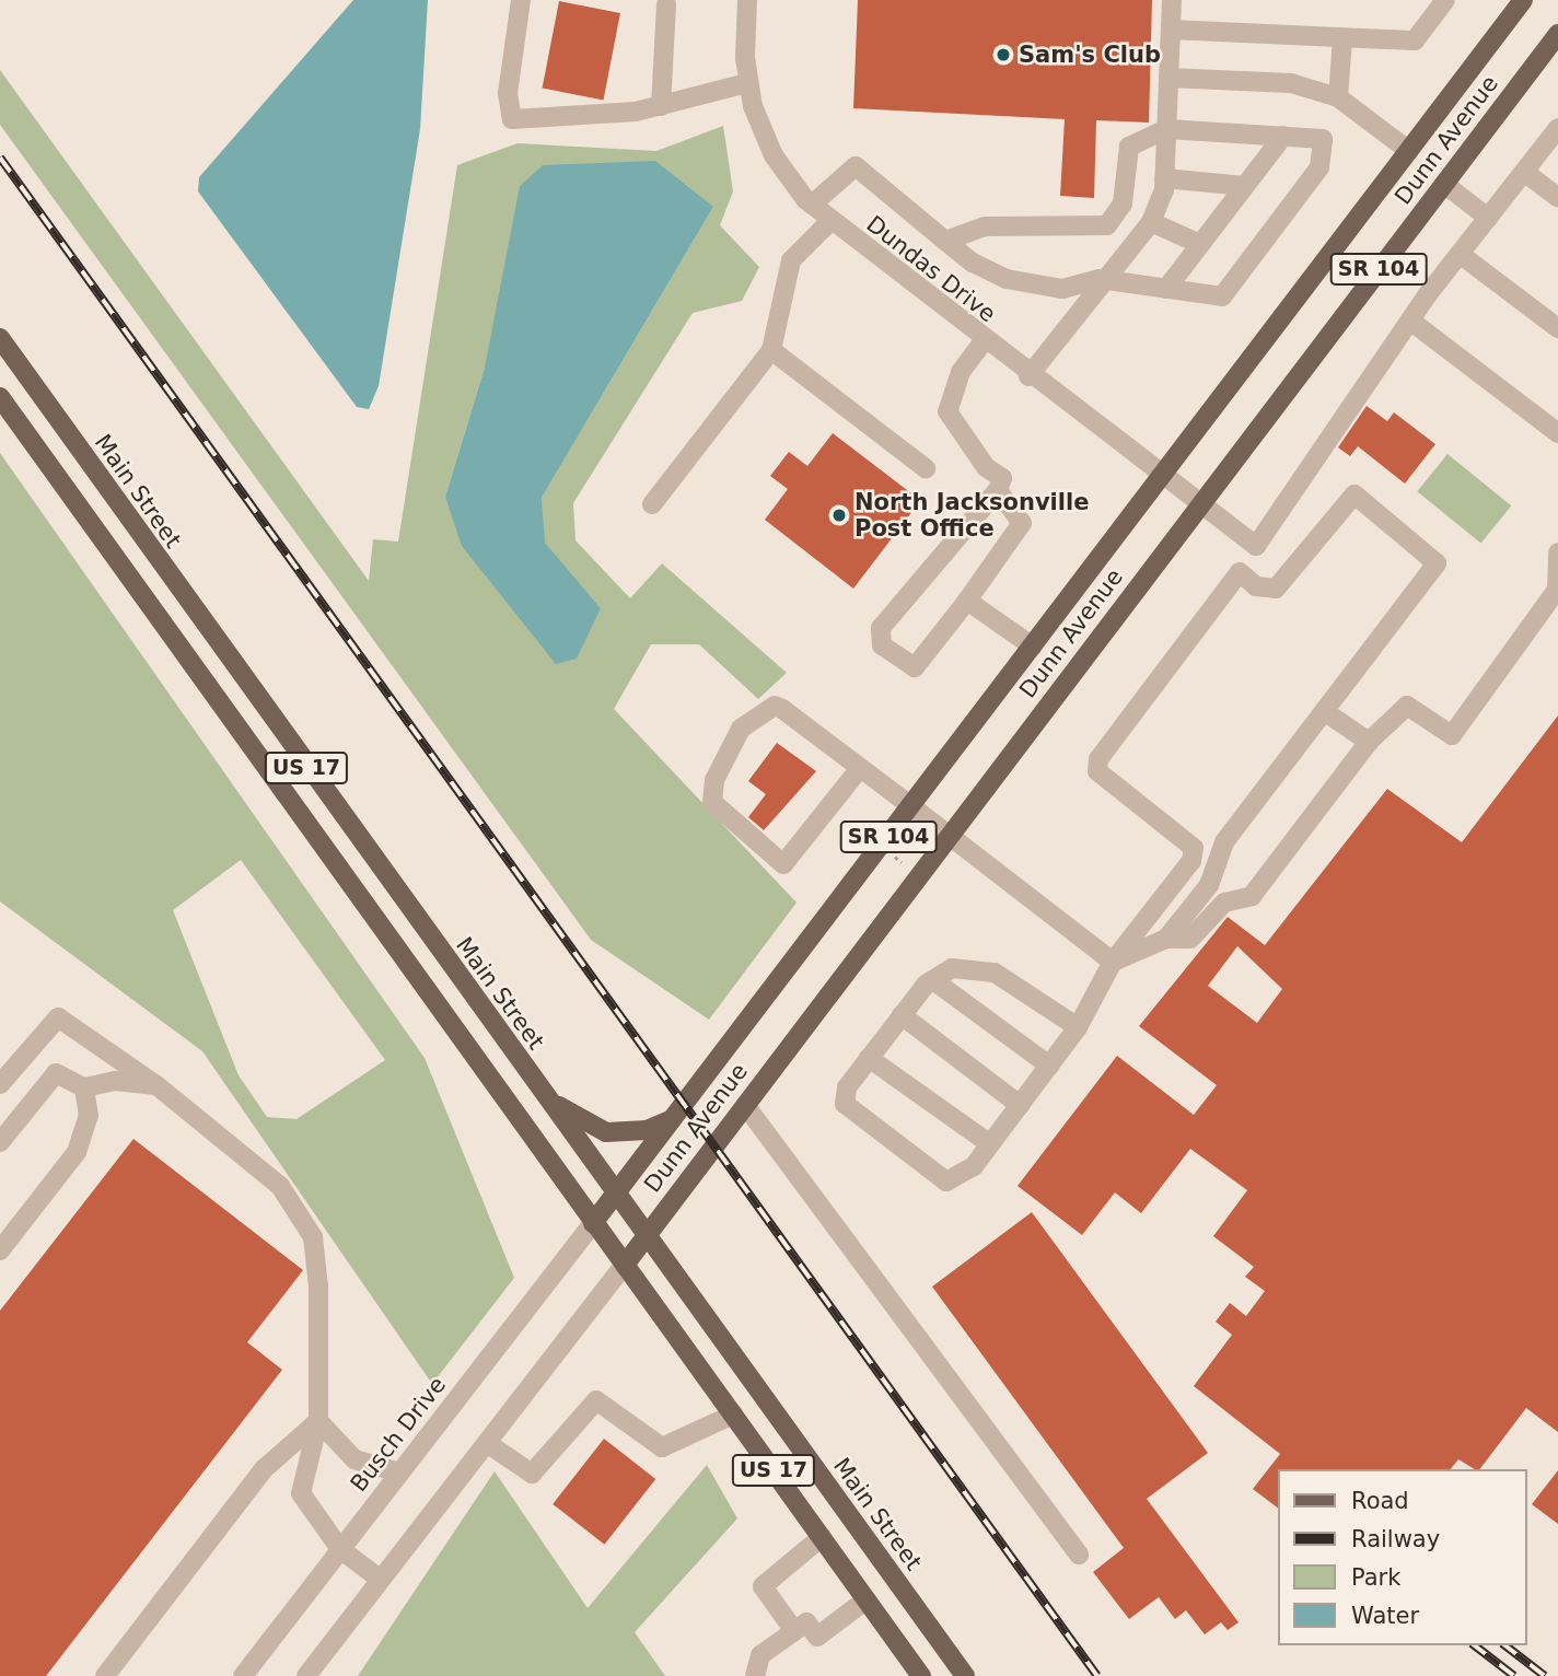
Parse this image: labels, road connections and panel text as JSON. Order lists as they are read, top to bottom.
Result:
{
  "streets": {
    "main road": [
      "Dunn Avenue",
      "SR 104",
      "Main Street",
      "US 17"
    ],
    "street": ["Dundas Drive", "Busch Drive"]
  },
  "crossings": [
    ["Dunn Avenue", "Dundas Drive"],
    ["Dunn Avenue", "Main Street"],
    ["Dunn Avenue", "US 17"],
    ["Dunn Avenue", "Busch Drive"],
    ["US 17", "Busch Drive"]
  ],
  "places": ["Sam's Club", "North Jacksonville Post Office"],
  "legend": [
    "Road",
    "Railway",
    "Park",
    "Water"
  ]
}
